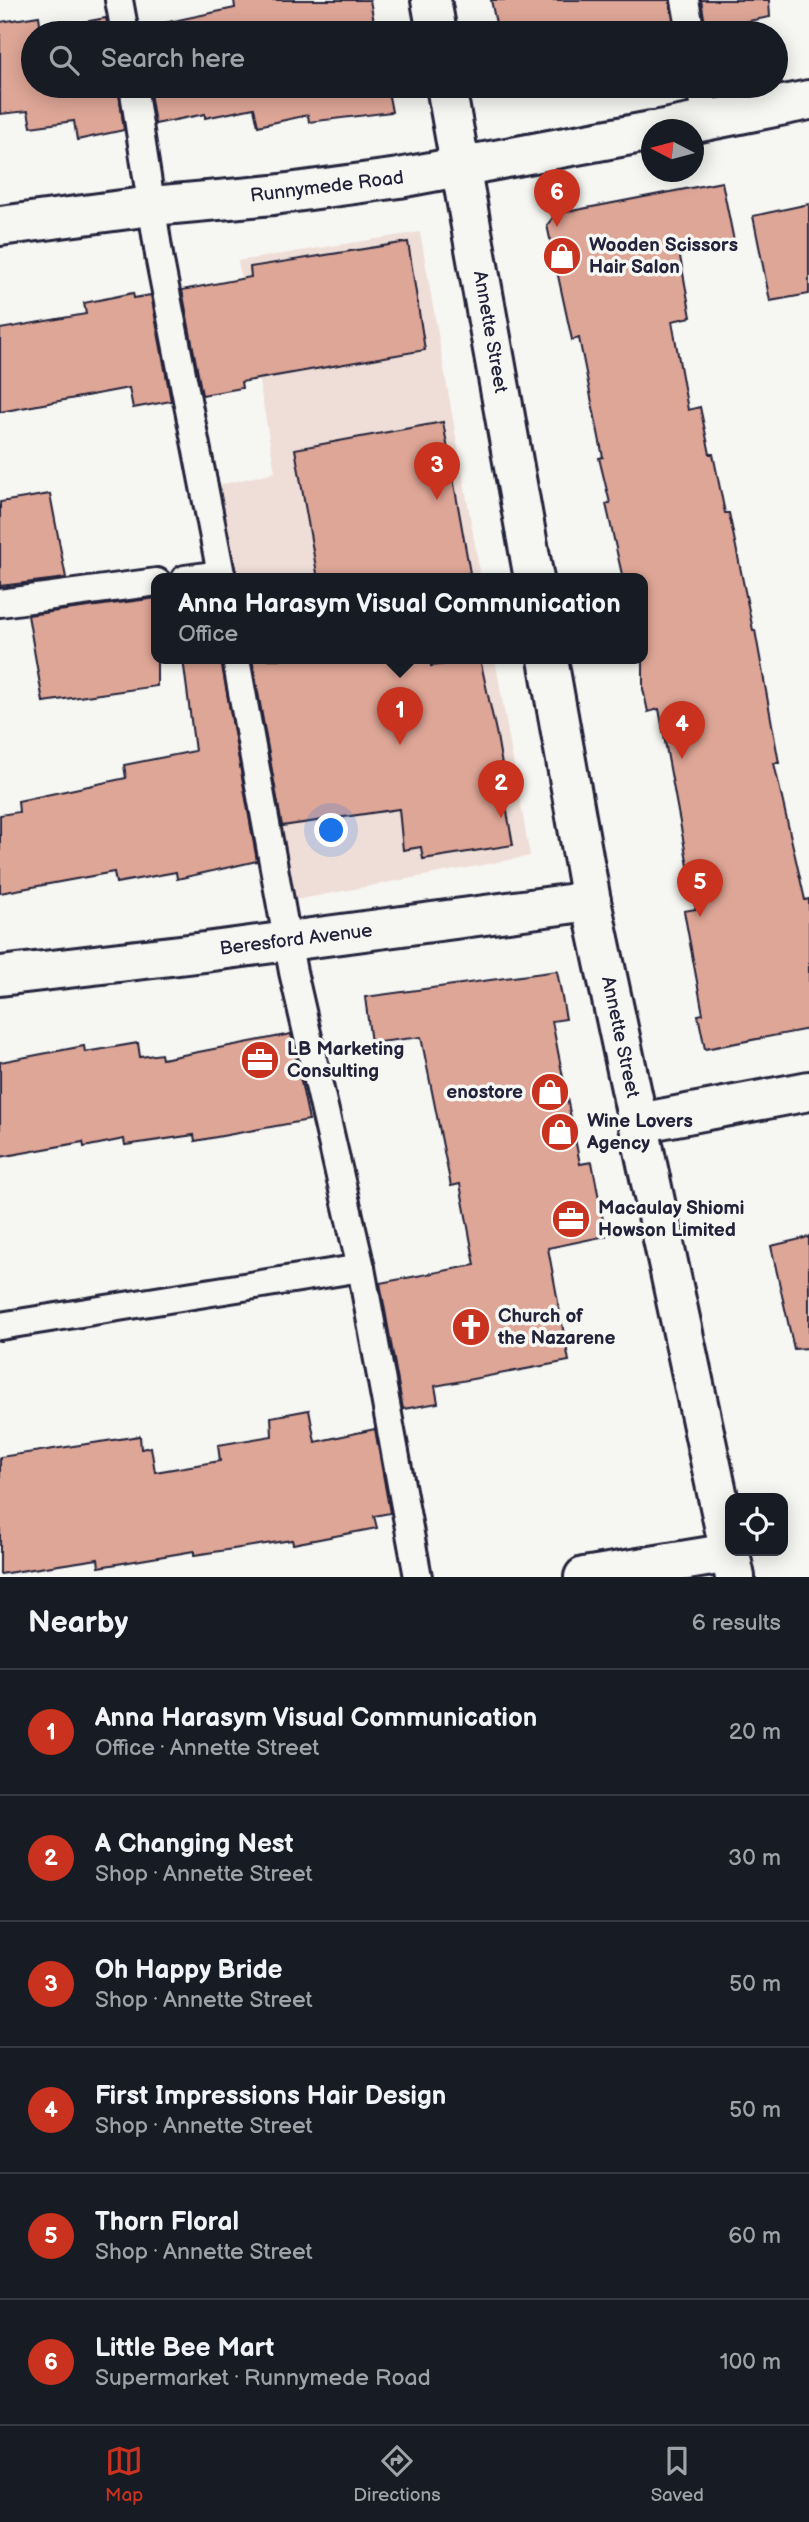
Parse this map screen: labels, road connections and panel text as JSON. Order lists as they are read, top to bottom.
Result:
{
  "streets": {
    "street": ["Runnymede Road", "Annette Street", "Beresford Avenue"]
  },
  "crossings": [
    ["Runnymede Road", "Annette Street"],
    ["Annette Street", "Beresford Avenue"]
  ],
  "places": {
    "shop": ["Wooden Scissors Hair Salon", "enostore", "Wine Lovers Agency"],
    "office": ["LB Marketing Consulting", "Macaulay Shiomi Howson Limited"],
    "church": ["Church of the Nazarene"]
  },
  "north": "left",
  "page": {
    "search": "Search here",
    "pins": [
      "6",
      "3",
      "1",
      "4",
      "2",
      "5"
    ],
    "popup": ["Anna Harasym Visual Communication", "Office"],
    "heading": ["Nearby", "6 results"],
    "list": [
      {
        "mark": "1",
        "name": "Anna Harasym Visual Communication",
        "note": "Office · Annette Street",
        "value": "20 m"
      },
      {
        "mark": "2",
        "name": "A Changing Nest",
        "note": "Shop · Annette Street",
        "value": "30 m"
      },
      {
        "mark": "3",
        "name": "Oh Happy Bride",
        "note": "Shop · Annette Street",
        "value": "50 m"
      },
      {
        "mark": "4",
        "name": "First Impressions Hair Design",
        "note": "Shop · Annette Street",
        "value": "50 m"
      },
      {
        "mark": "5",
        "name": "Thorn Floral",
        "note": "Shop · Annette Street",
        "value": "60 m"
      },
      {
        "mark": "6",
        "name": "Little Bee Mart",
        "note": "Supermarket · Runnymede Road",
        "value": "100 m"
      }
    ],
    "nav": ["Map", "Directions", "Saved"]
  }
}
